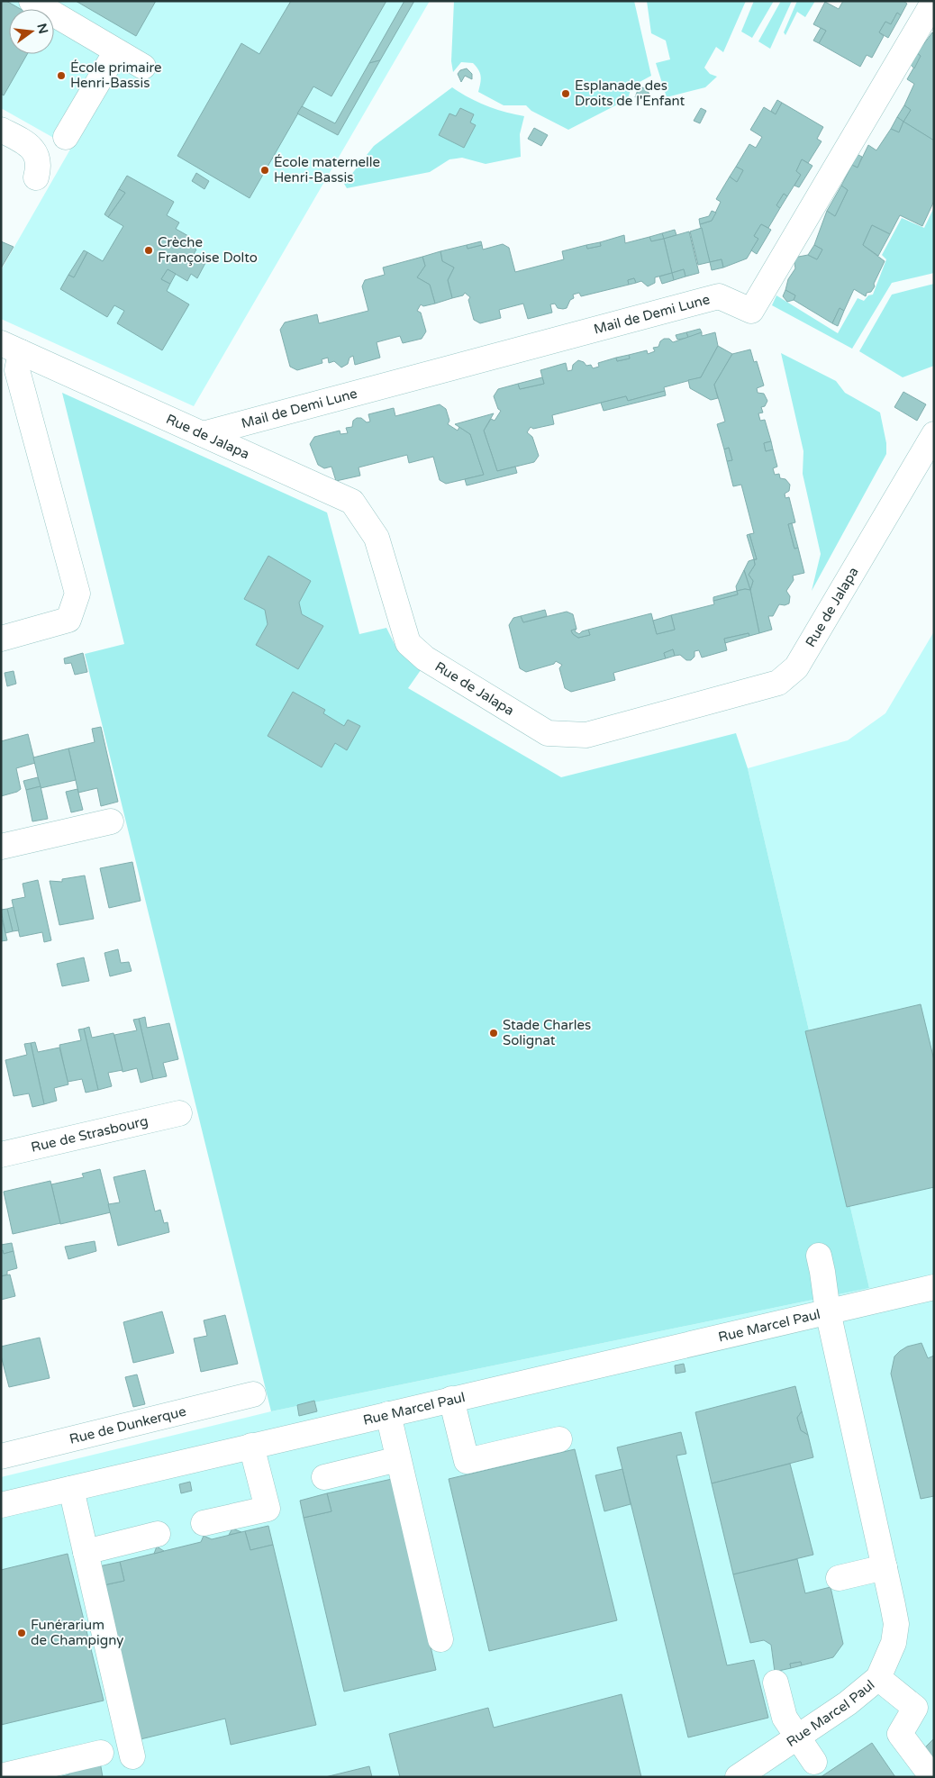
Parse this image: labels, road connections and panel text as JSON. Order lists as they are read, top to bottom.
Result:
{
  "streets": {
    "street": [
      "Mail de Demi Lune",
      "Rue de Jalapa",
      "Rue de Strasbourg",
      "Rue Marcel Paul",
      "Rue de Dunkerque"
    ]
  },
  "crossings": [
    ["Mail de Demi Lune", "Rue de Jalapa"]
  ],
  "places": [
    "École primaire Henri-Bassis",
    "Esplanade des Droits de l'Enfant",
    "École maternelle Henri-Bassis",
    "Crèche Françoise Dolto",
    "Stade Charles Solignat",
    "Funérarium de Champigny"
  ],
  "north": "right"
}
